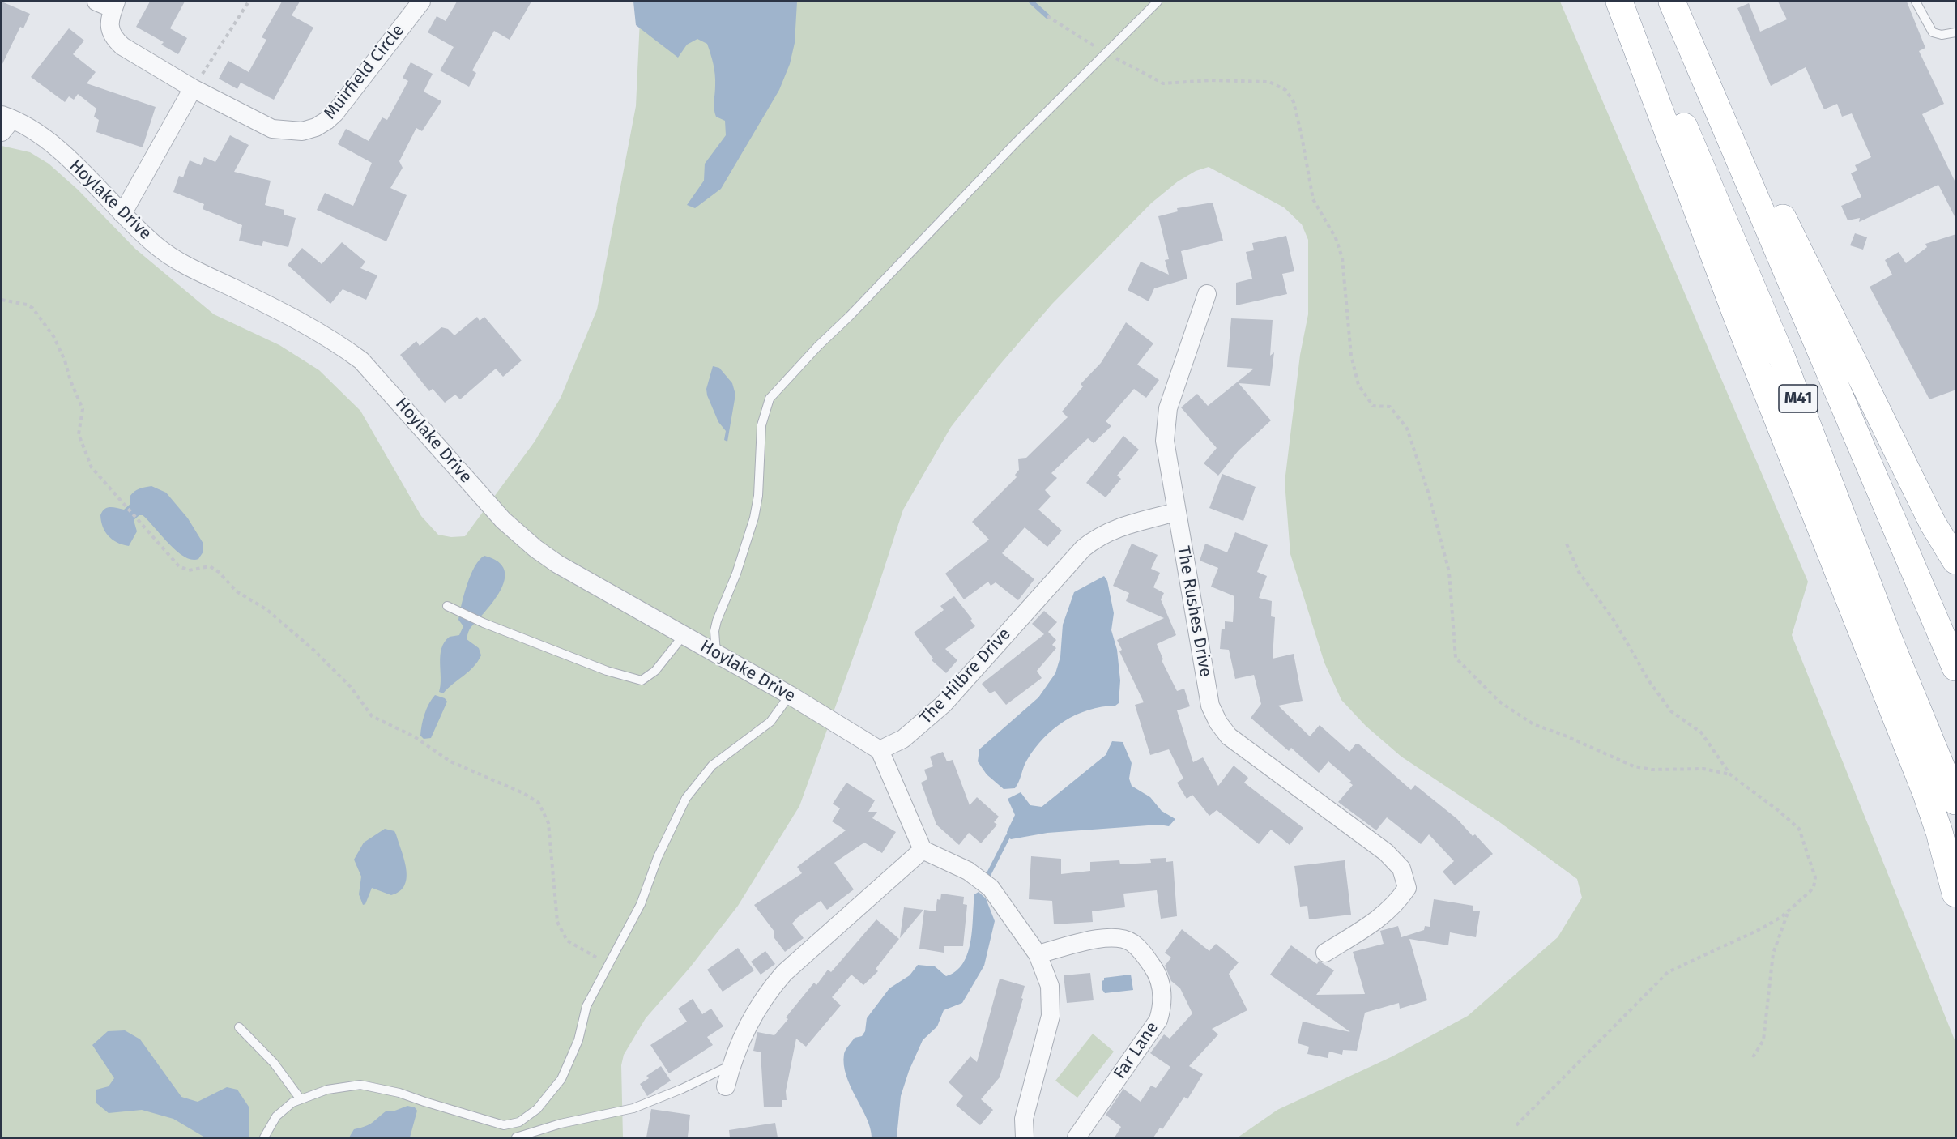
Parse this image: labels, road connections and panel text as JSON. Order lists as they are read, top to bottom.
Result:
{
  "streets": {
    "highway": ["M41"],
    "street": [
      "Muirfield Circle",
      "Hoylake Drive",
      "The Rushes Drive",
      "The Hilbre Drive",
      "Far Lane"
    ]
  },
  "crossings": [
    ["Hoylake Drive", "The Hilbre Drive"],
    ["The Rushes Drive", "The Hilbre Drive"]
  ]
}
